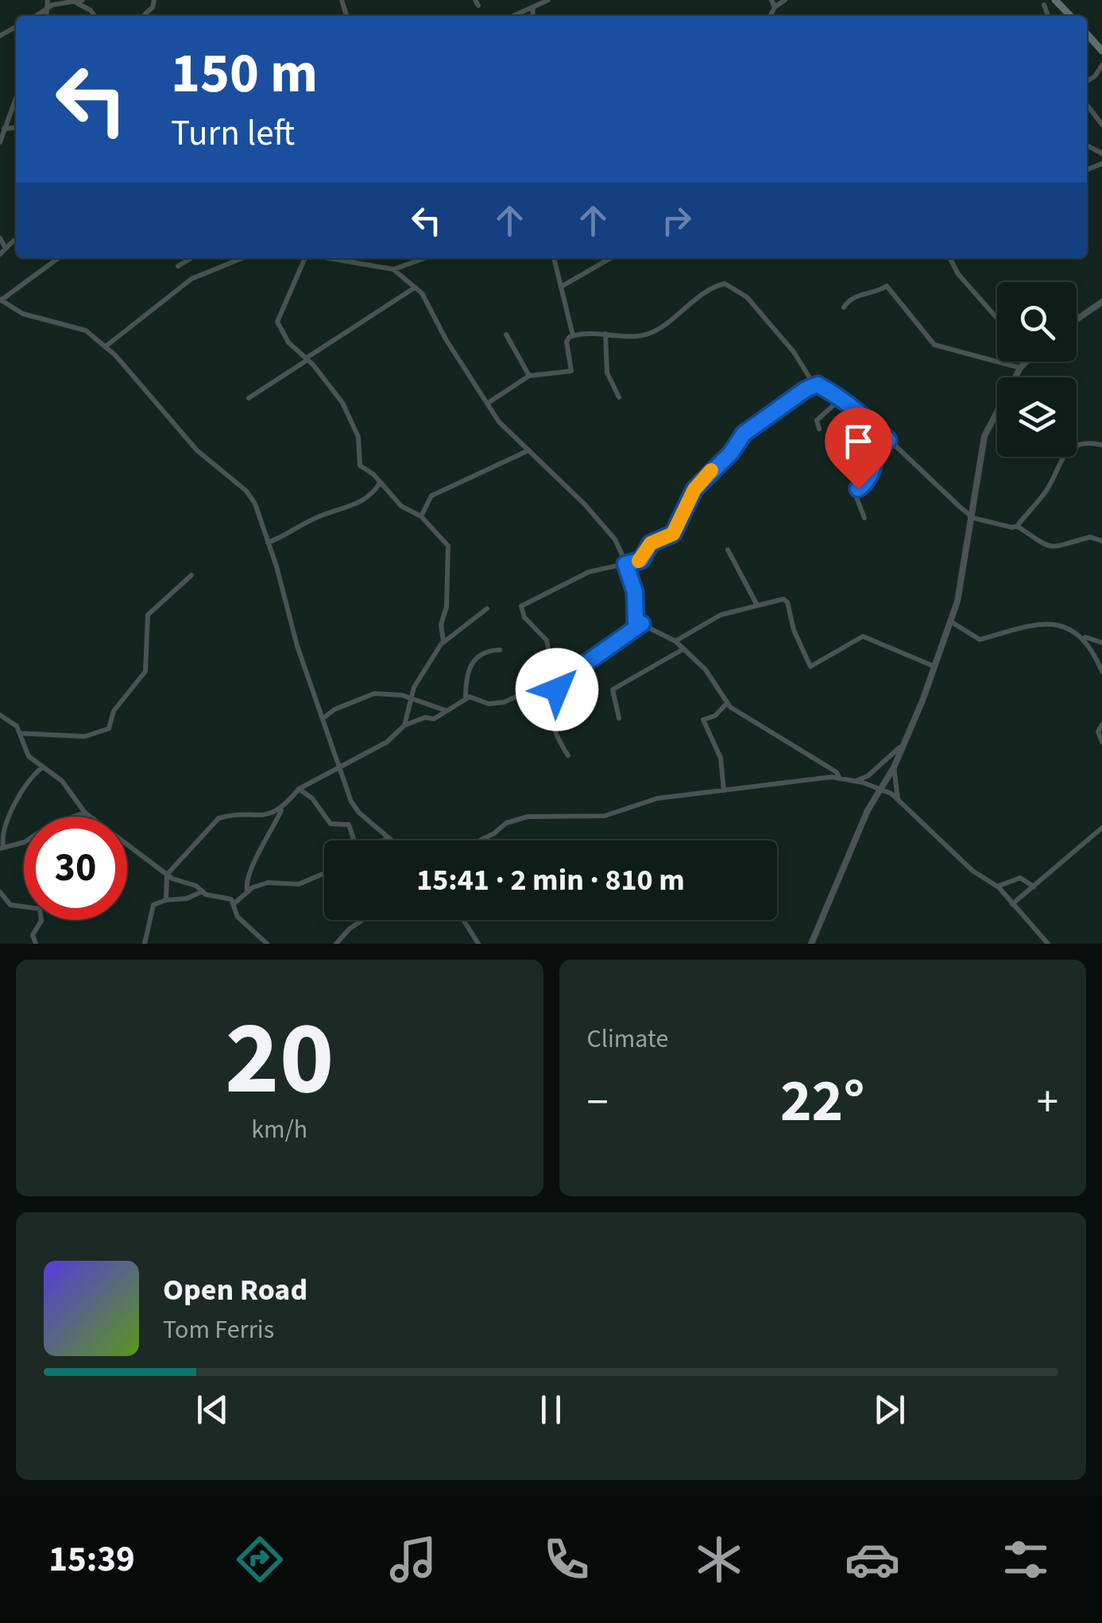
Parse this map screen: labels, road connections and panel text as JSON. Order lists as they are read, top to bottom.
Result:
{
  "page": {
    "turn": ["150 m", "Turn left"],
    "limit": "30",
    "trip": "15:41 · 2 min · 810 m",
    "tile": [
      ["20", "km/h"],
      "Climate"
    ],
    "heat": ["−", "22°", "+"],
    "song": ["Open Road", "Tom Ferris"],
    "tabs": "15:39"
  }
}
